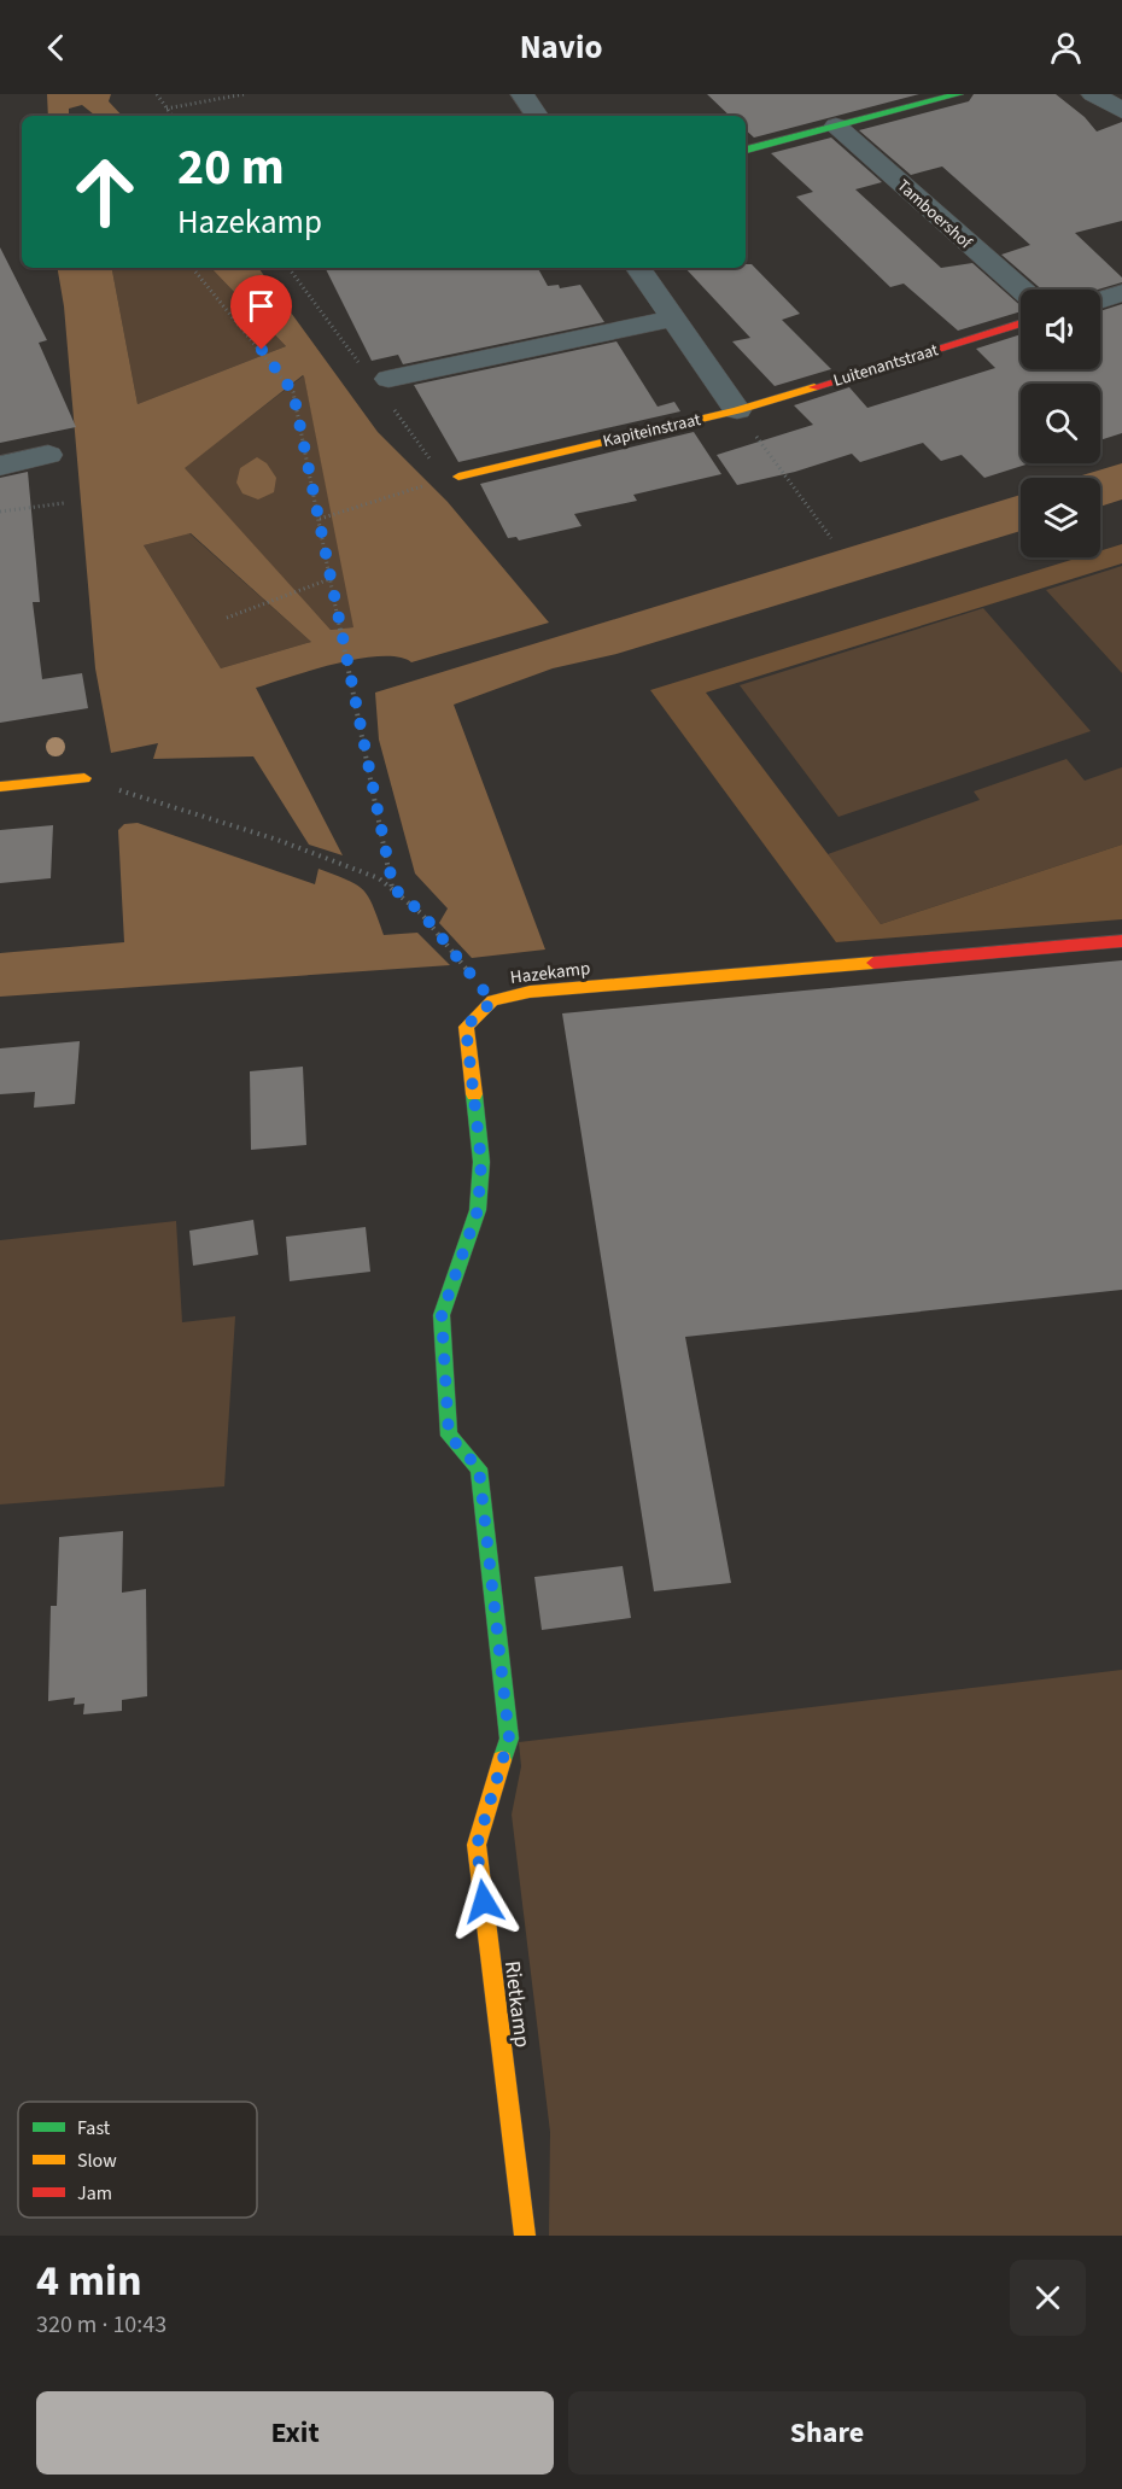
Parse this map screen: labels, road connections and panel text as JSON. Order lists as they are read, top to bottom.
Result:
{
  "streets": {
    "street": [
      "Tamboershof",
      "Luitenantstraat",
      "Kapiteinstraat",
      "Hazekamp",
      "Rietkamp"
    ]
  },
  "crossings": [
    ["Luitenantstraat", "Kapiteinstraat"],
    ["Hazekamp", "Rietkamp"]
  ],
  "legend": ["Fast", "Slow", "Jam"],
  "page": {
    "header": "Navio",
    "turn": ["20 m", "Hazekamp"],
    "heading": ["4 min", "320 m · 10:43"],
    "buttons": ["Exit", "Share"]
  }
}
